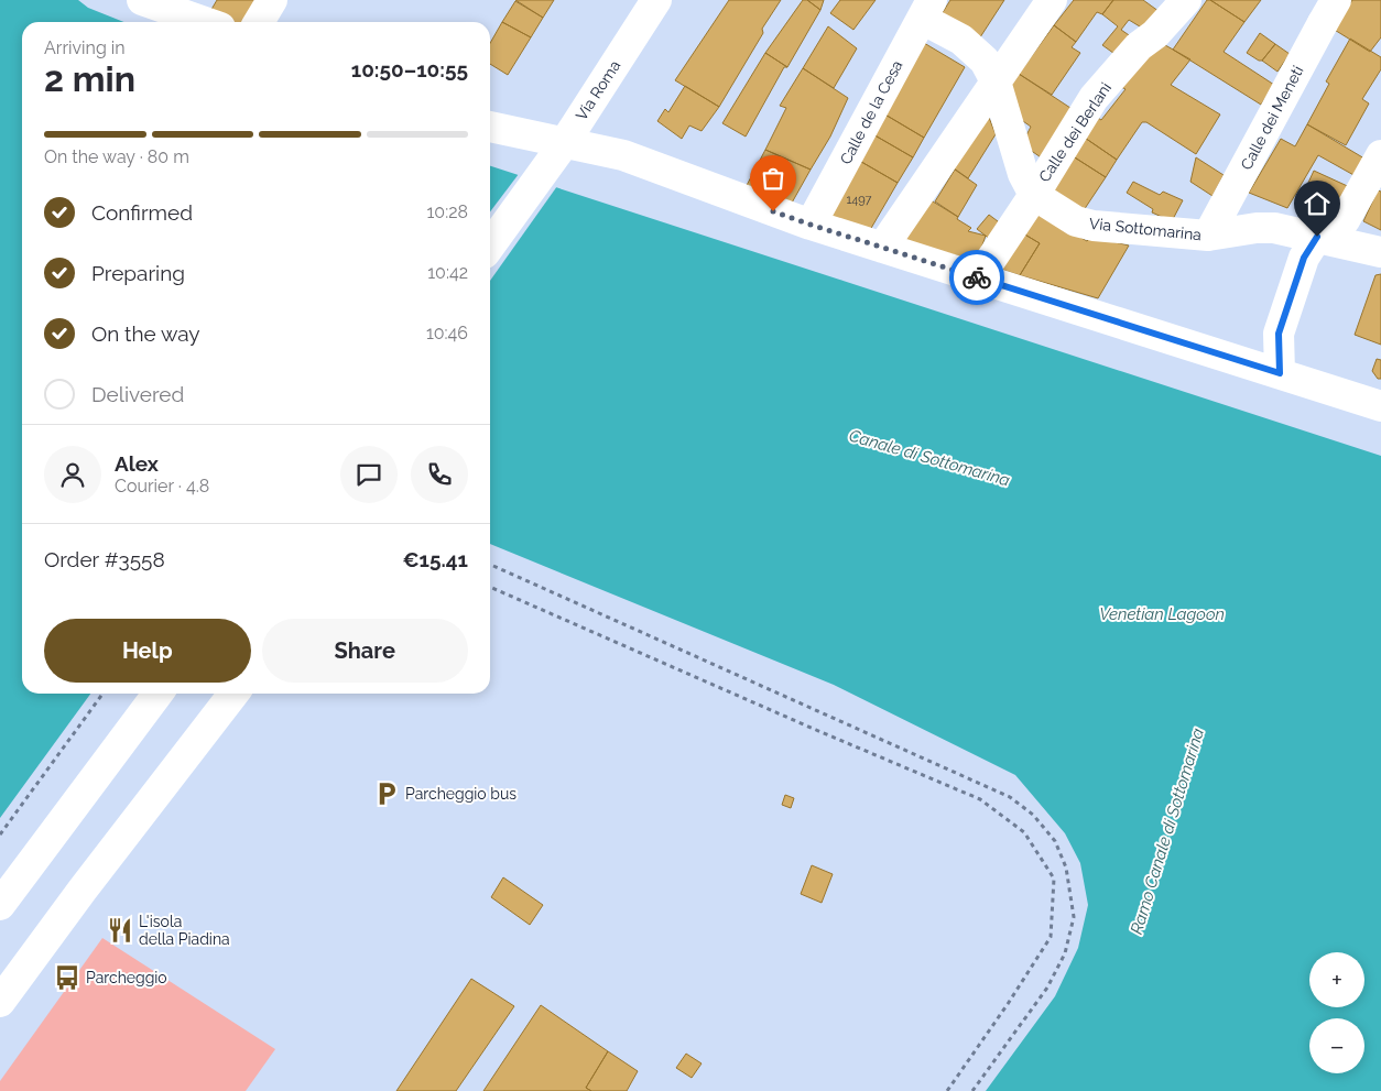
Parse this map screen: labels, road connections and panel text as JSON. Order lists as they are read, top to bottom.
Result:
{
  "streets": {
    "street": [
      "Via Roma",
      "Calle de la Cesa",
      "Calle dei Meneti",
      "Calle dei Berlani",
      "Via Sottomarina"
    ]
  },
  "crossings": [
    ["Calle dei Meneti", "Via Sottomarina"],
    ["Calle dei Berlani", "Via Sottomarina"]
  ],
  "water": ["Canale di Sottomarina", "Venetian Lagoon", "Ramo Canale di Sottomarina"],
  "places": {
    "parking": ["Parcheggio bus"],
    "restaurant": ["L'isola della Piadina"],
    "bus stop": ["Parcheggio"]
  },
  "house_numbers": ["1497"],
  "page": {
    "heading": ["2 min", "Arriving in", "10:50–10:55"],
    "panel": [
      "Alex",
      "Courier · 4.8",
      "Order #3558",
      "€15.41"
    ],
    "bar": "On the way · 80 m",
    "list": [
      ["Confirmed", "10:28"],
      ["Preparing", "10:42"],
      ["On the way", "10:46"],
      "Delivered"
    ],
    "buttons": ["Help", "Share"],
    "map_buttons": ["+", "−"]
  }
}
